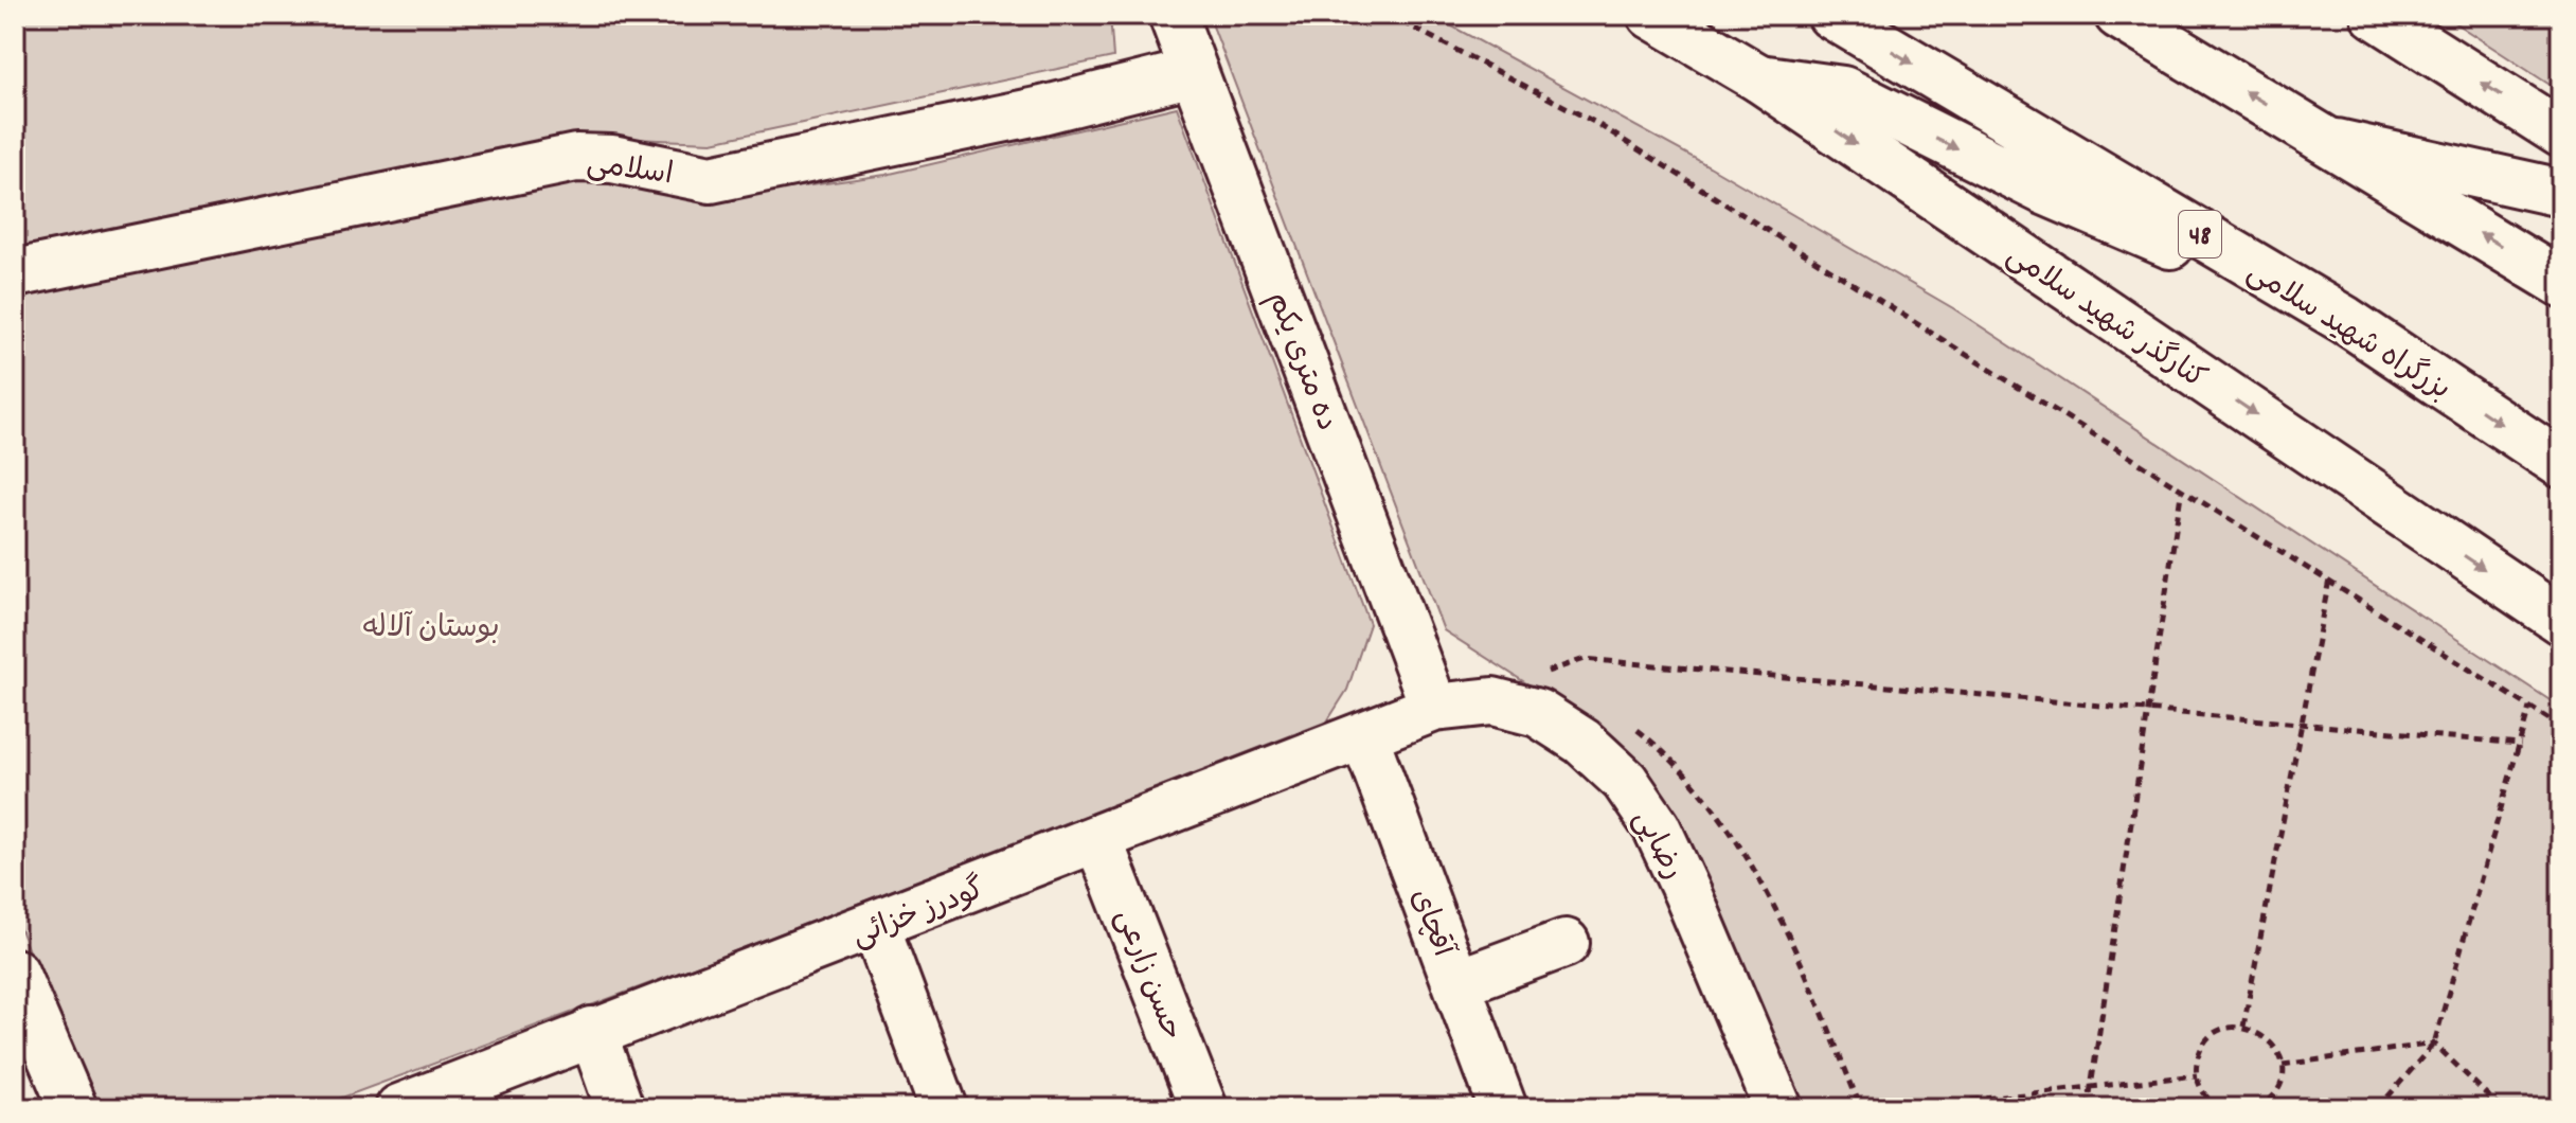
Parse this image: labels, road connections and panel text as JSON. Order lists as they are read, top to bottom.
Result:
{
  "streets": {
    "main road": [
      "اسلامی",
      "48",
      "کنارگذر شهید سلامی",
      "بزرگراه شهید سلامی",
      "ده متری یکم",
      "رضایی",
      "گودرز خزائی",
      "آقچای",
      "حسن زارعی"
    ]
  },
  "crossings": [
    ["اسلامی", "ده متری یکم"],
    ["ده متری یکم", "رضایی"],
    ["ده متری یکم", "گودرز خزائی"],
    ["رضایی", "گودرز خزائی"],
    ["گودرز خزائی", "آقچای"],
    ["گودرز خزائی", "حسن زارعی"]
  ],
  "parks": ["بوستان آلاله"]
}
